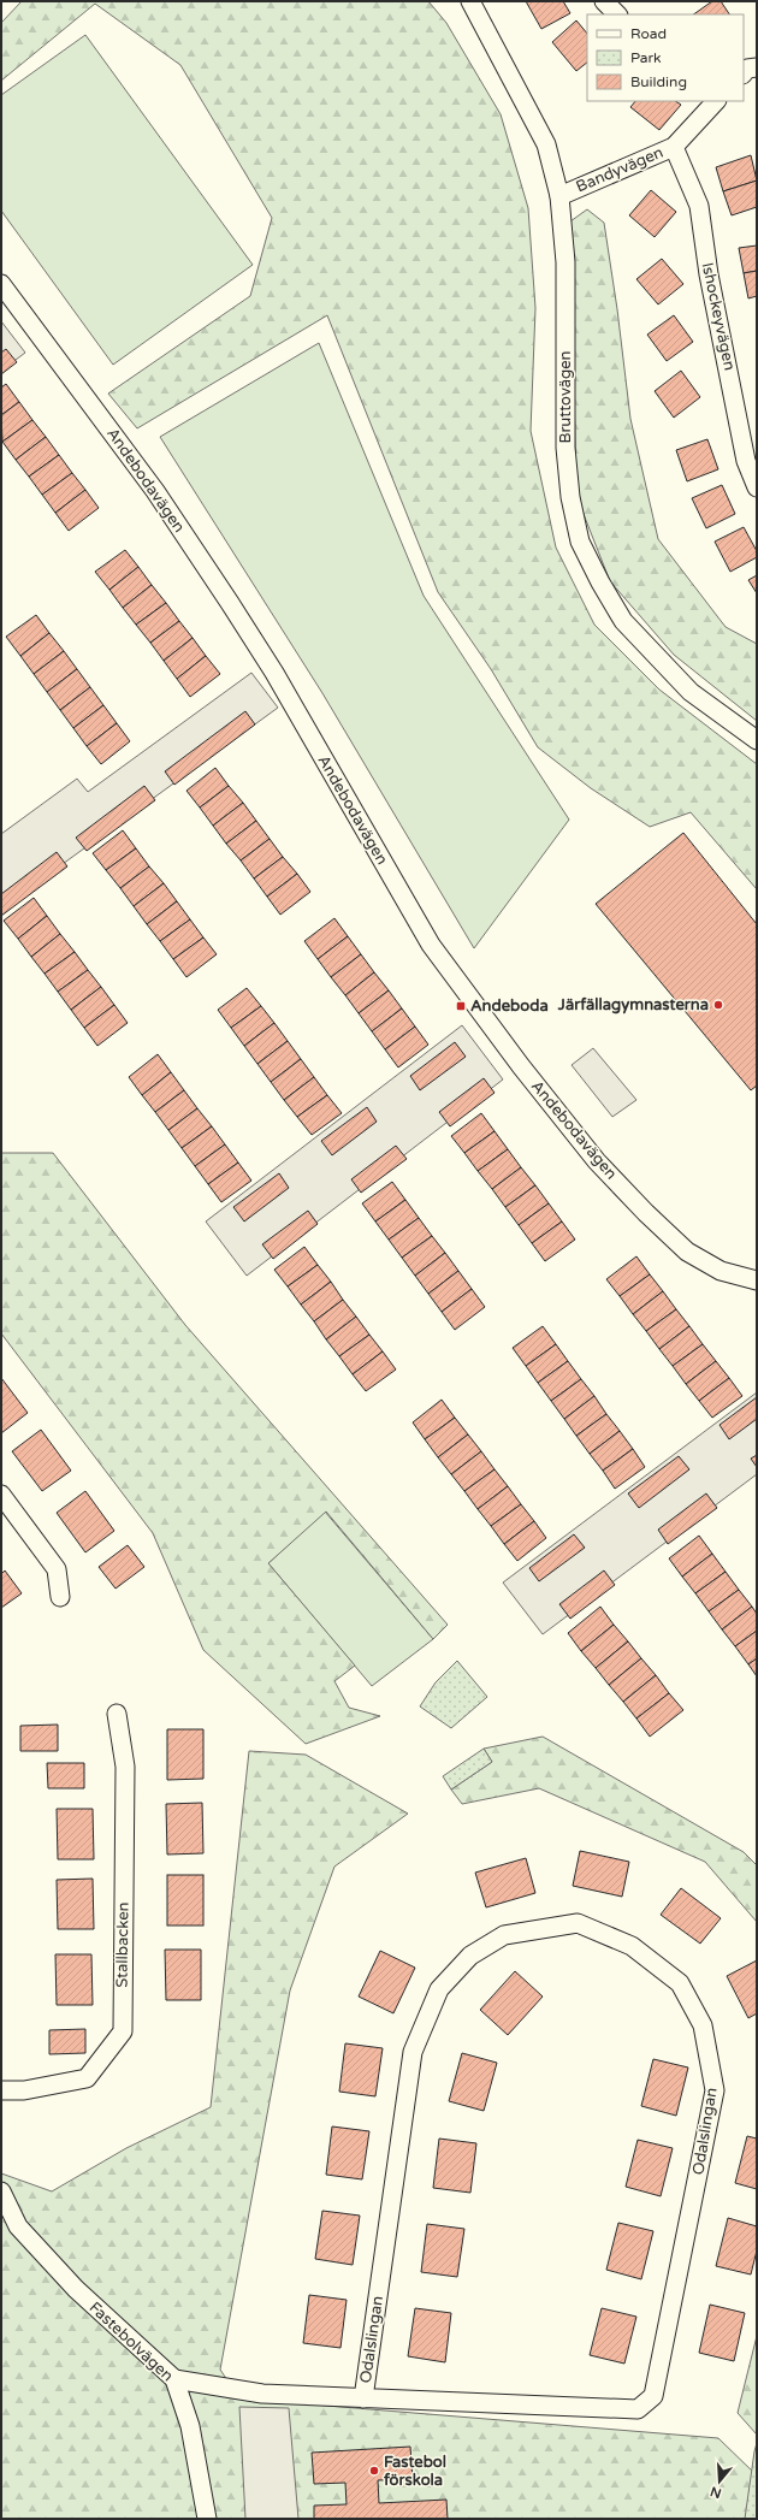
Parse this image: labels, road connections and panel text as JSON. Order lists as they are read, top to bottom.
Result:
{
  "streets": {
    "street": [
      "Bandyvägen",
      "Ishockeyvägen",
      "Bruttovägen",
      "Andebodavägen",
      "Stallbacken",
      "Odalslingan",
      "Fastebolvägen"
    ]
  },
  "crossings": [
    ["Bandyvägen", "Ishockeyvägen"],
    ["Bandyvägen", "Bruttovägen"],
    ["Odalslingan", "Fastebolvägen"]
  ],
  "places": {
    "other": ["Järfällagymnasterna", "Fastebol förskola"],
    "transit": ["Andeboda"]
  },
  "legend": ["Road", "Park", "Building"],
  "north": "bottom"
}
